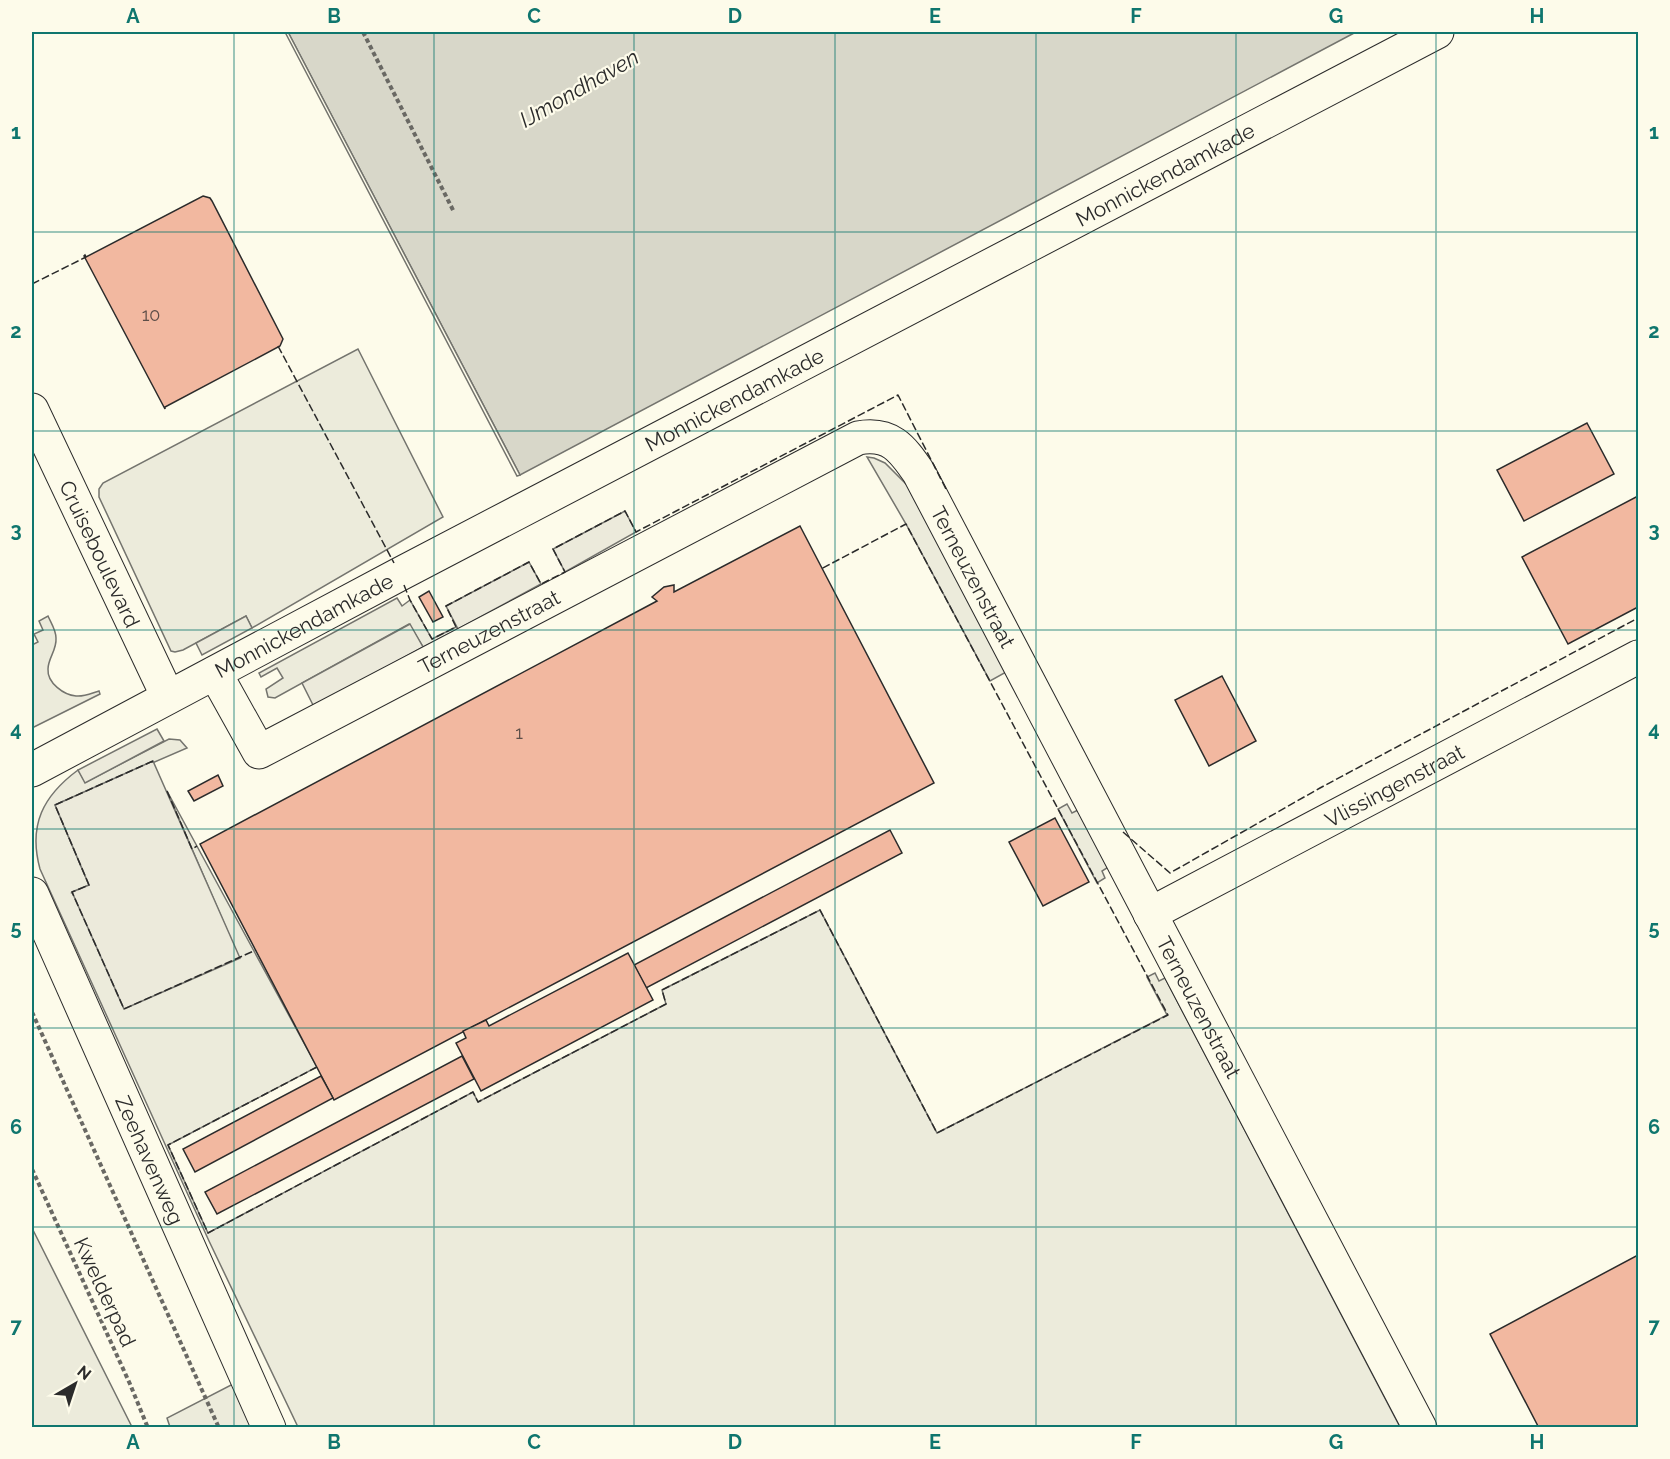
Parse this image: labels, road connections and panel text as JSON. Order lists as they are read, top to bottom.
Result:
{
  "streets": {
    "street": [
      "Monnickendamkade",
      "Cruiseboulevard",
      "Terneuzenstraat",
      "Vlissingenstraat",
      "Zeehavenweg"
    ],
    "path": ["Kwelderpad"]
  },
  "crossings": [
    ["Monnickendamkade", "Cruiseboulevard"],
    ["Monnickendamkade", "Terneuzenstraat"],
    ["Terneuzenstraat", "Vlissingenstraat"]
  ],
  "water": ["IJmondhaven"],
  "house_numbers": ["10", "1"],
  "north": "top right",
  "grid": {
    "columns": [
      "A",
      "B",
      "C",
      "D",
      "E",
      "F",
      "G",
      "H"
    ],
    "rows": [
      "1",
      "2",
      "3",
      "4",
      "5",
      "6",
      "7"
    ]
  }
}
